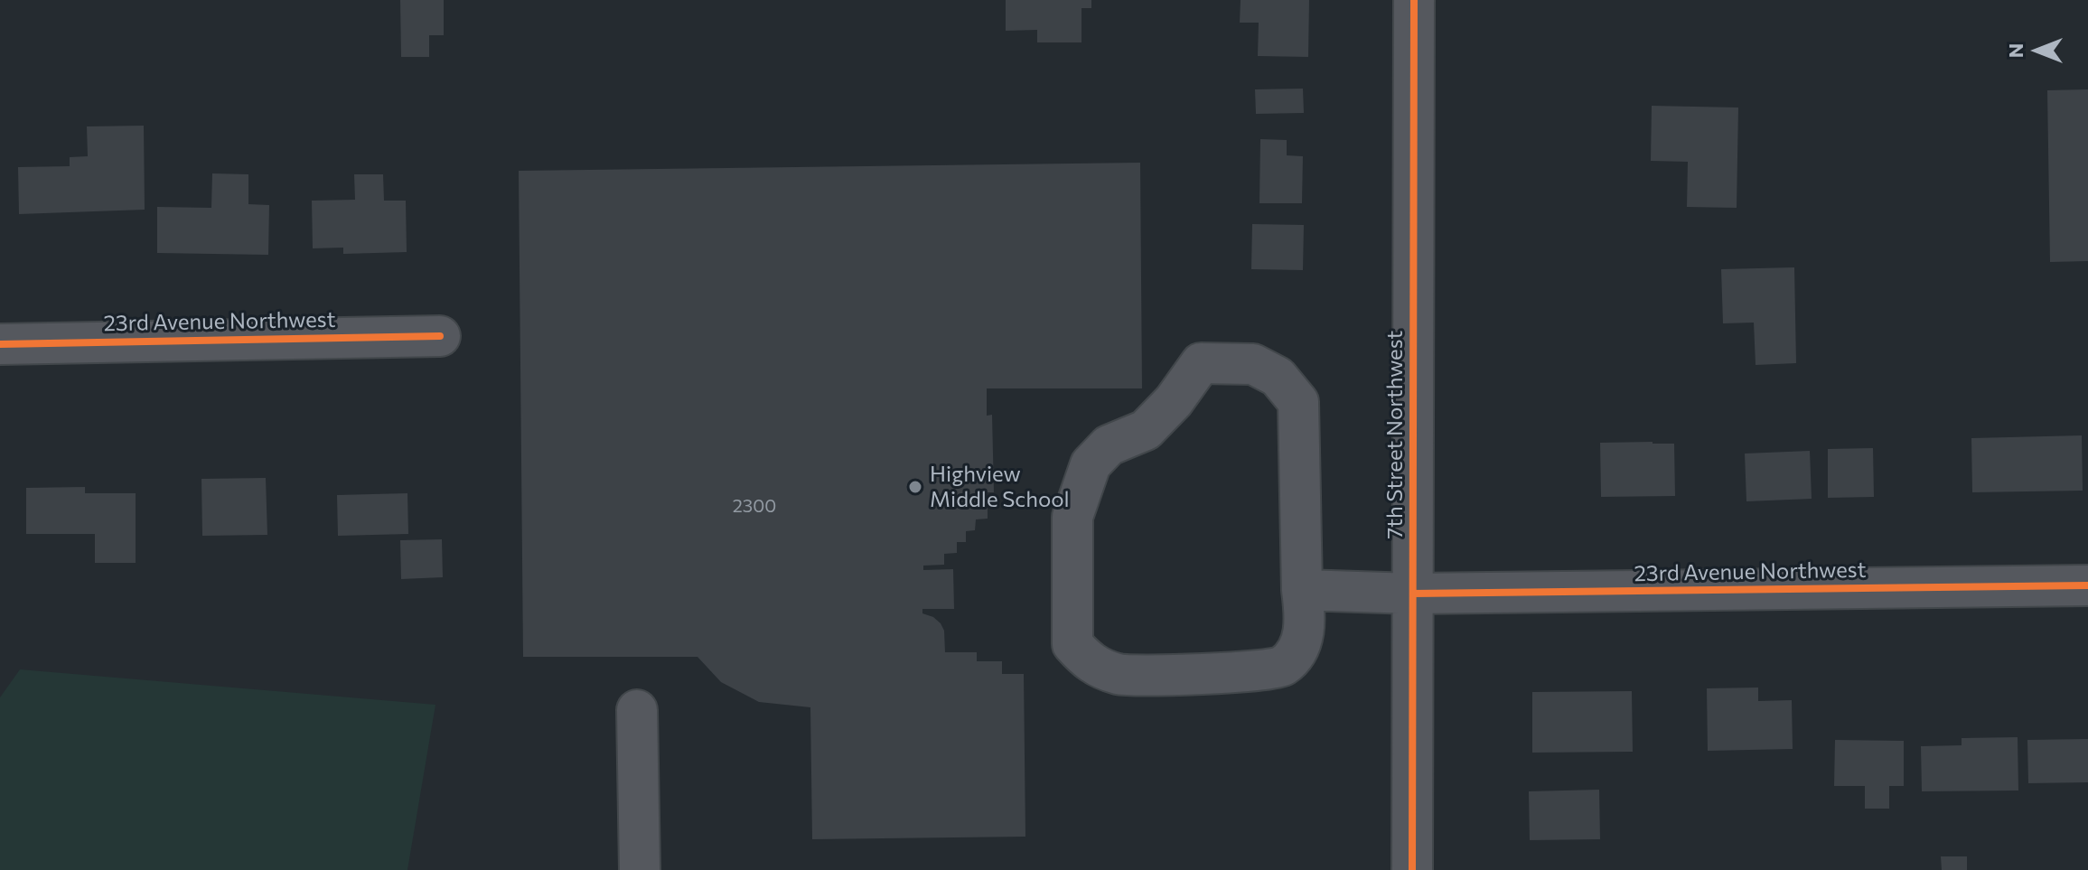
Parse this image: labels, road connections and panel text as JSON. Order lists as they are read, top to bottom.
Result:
{
  "streets": {
    "street": ["23rd Avenue Northwest", "7th Street Northwest"]
  },
  "crossings": [
    ["23rd Avenue Northwest", "7th Street Northwest"]
  ],
  "places": ["Highview Middle School"],
  "house_numbers": ["2300"],
  "north": "left"
}
